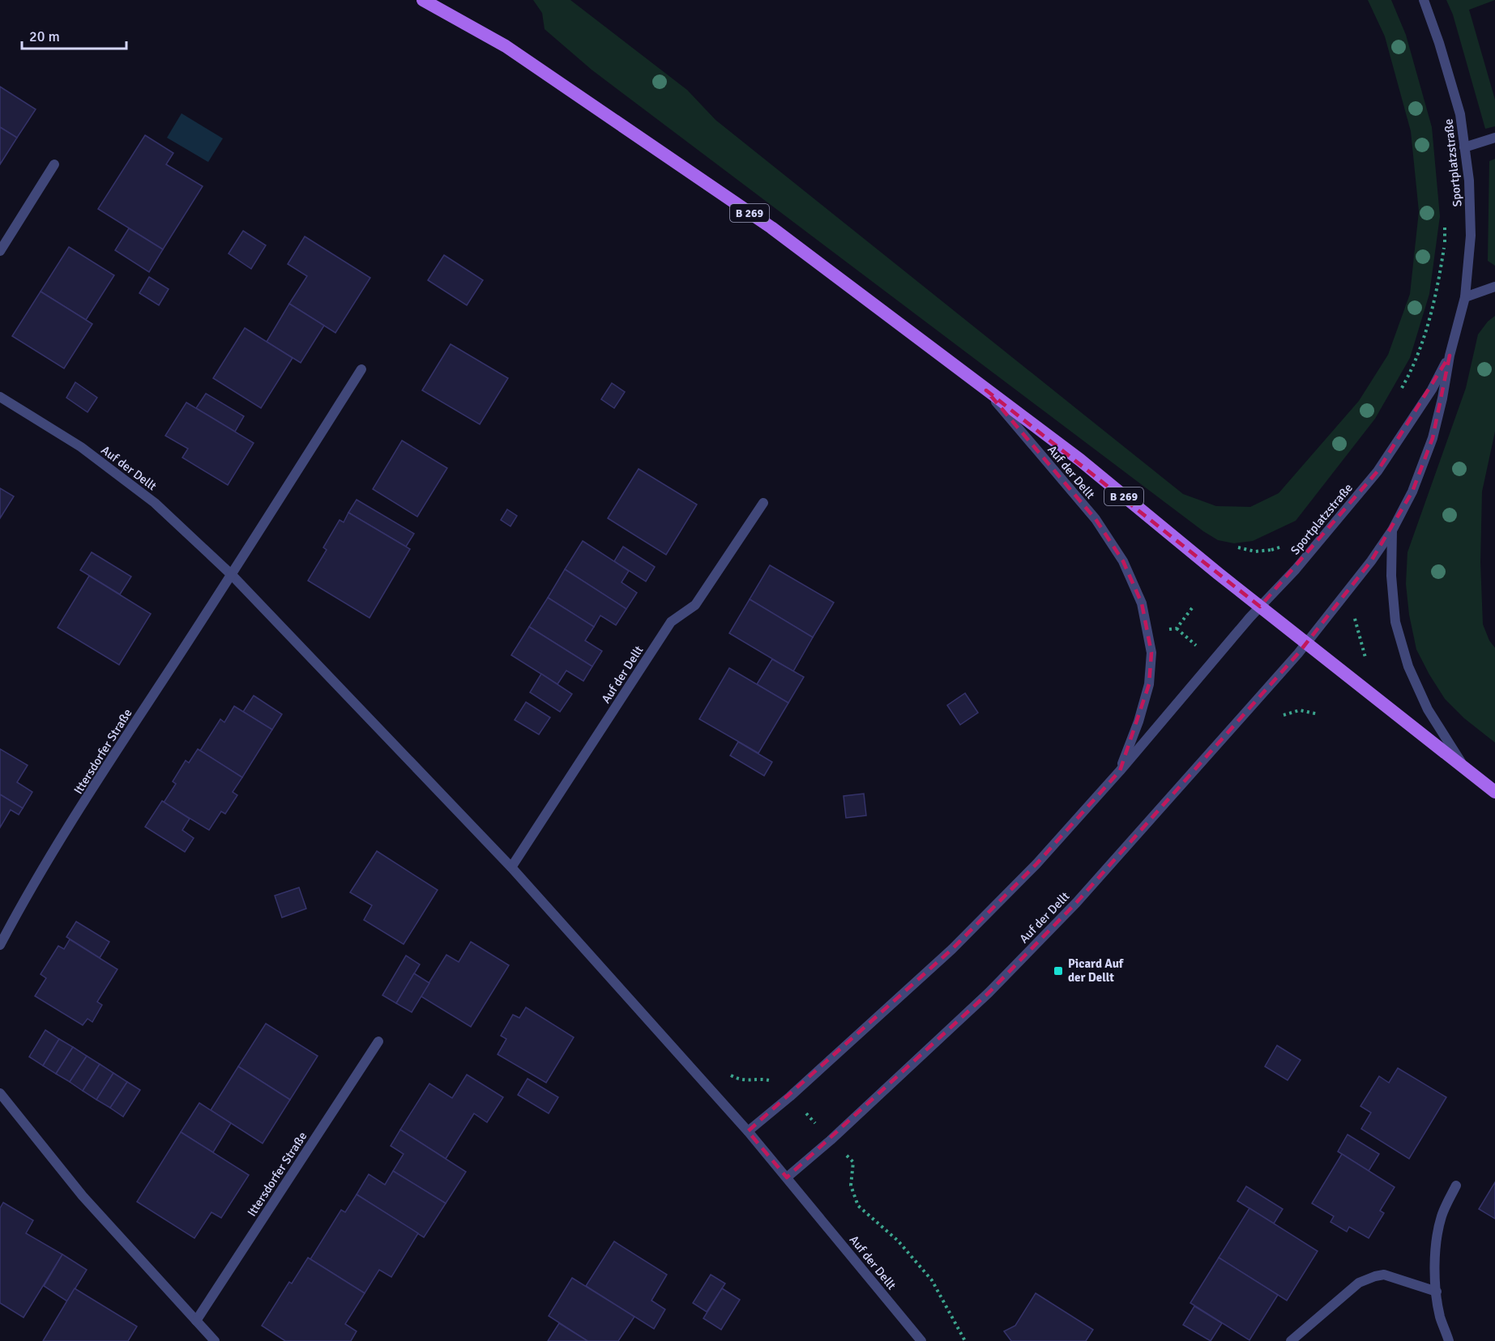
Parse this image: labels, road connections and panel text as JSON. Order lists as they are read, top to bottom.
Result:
{
  "streets": {
    "main road": ["B 269"],
    "street": ["Sportplatzstraße", "Auf der Dellt", "Ittersdorfer Straße"]
  },
  "crossings": [
    ["Sportplatzstraße", "B 269"],
    ["Sportplatzstraße", "Auf der Dellt"],
    ["B 269", "Auf der Dellt"],
    ["Auf der Dellt", "Ittersdorfer Straße"]
  ],
  "places": {
    "transit": ["Picard Auf der Dellt"]
  },
  "scale_bar": "20 m"
}
